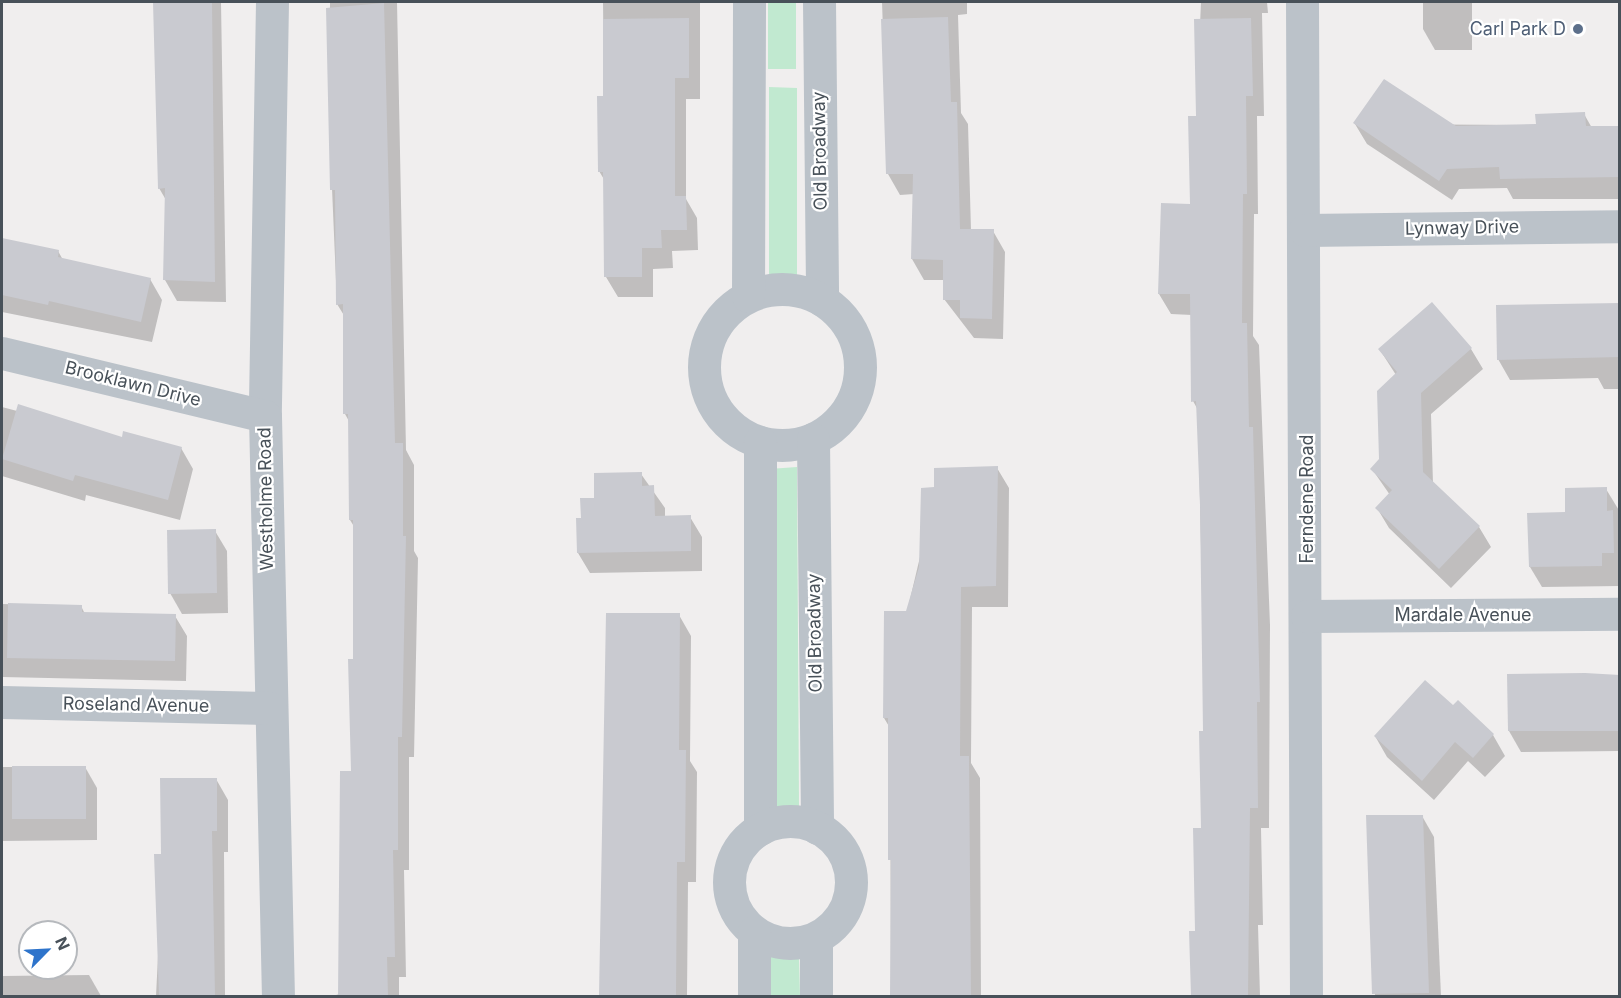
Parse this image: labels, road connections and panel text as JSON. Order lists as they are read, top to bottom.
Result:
{
  "streets": {
    "street": [
      "Old Broadway",
      "Lynway Drive",
      "Brooklawn Drive",
      "Westholme Road",
      "Ferndene Road",
      "Mardale Avenue",
      "Roseland Avenue"
    ]
  },
  "crossings": [
    ["Lynway Drive", "Ferndene Road"],
    ["Brooklawn Drive", "Westholme Road"],
    ["Westholme Road", "Roseland Avenue"],
    ["Ferndene Road", "Mardale Avenue"]
  ],
  "places": ["Carl Park D"],
  "north": "top right"
}
